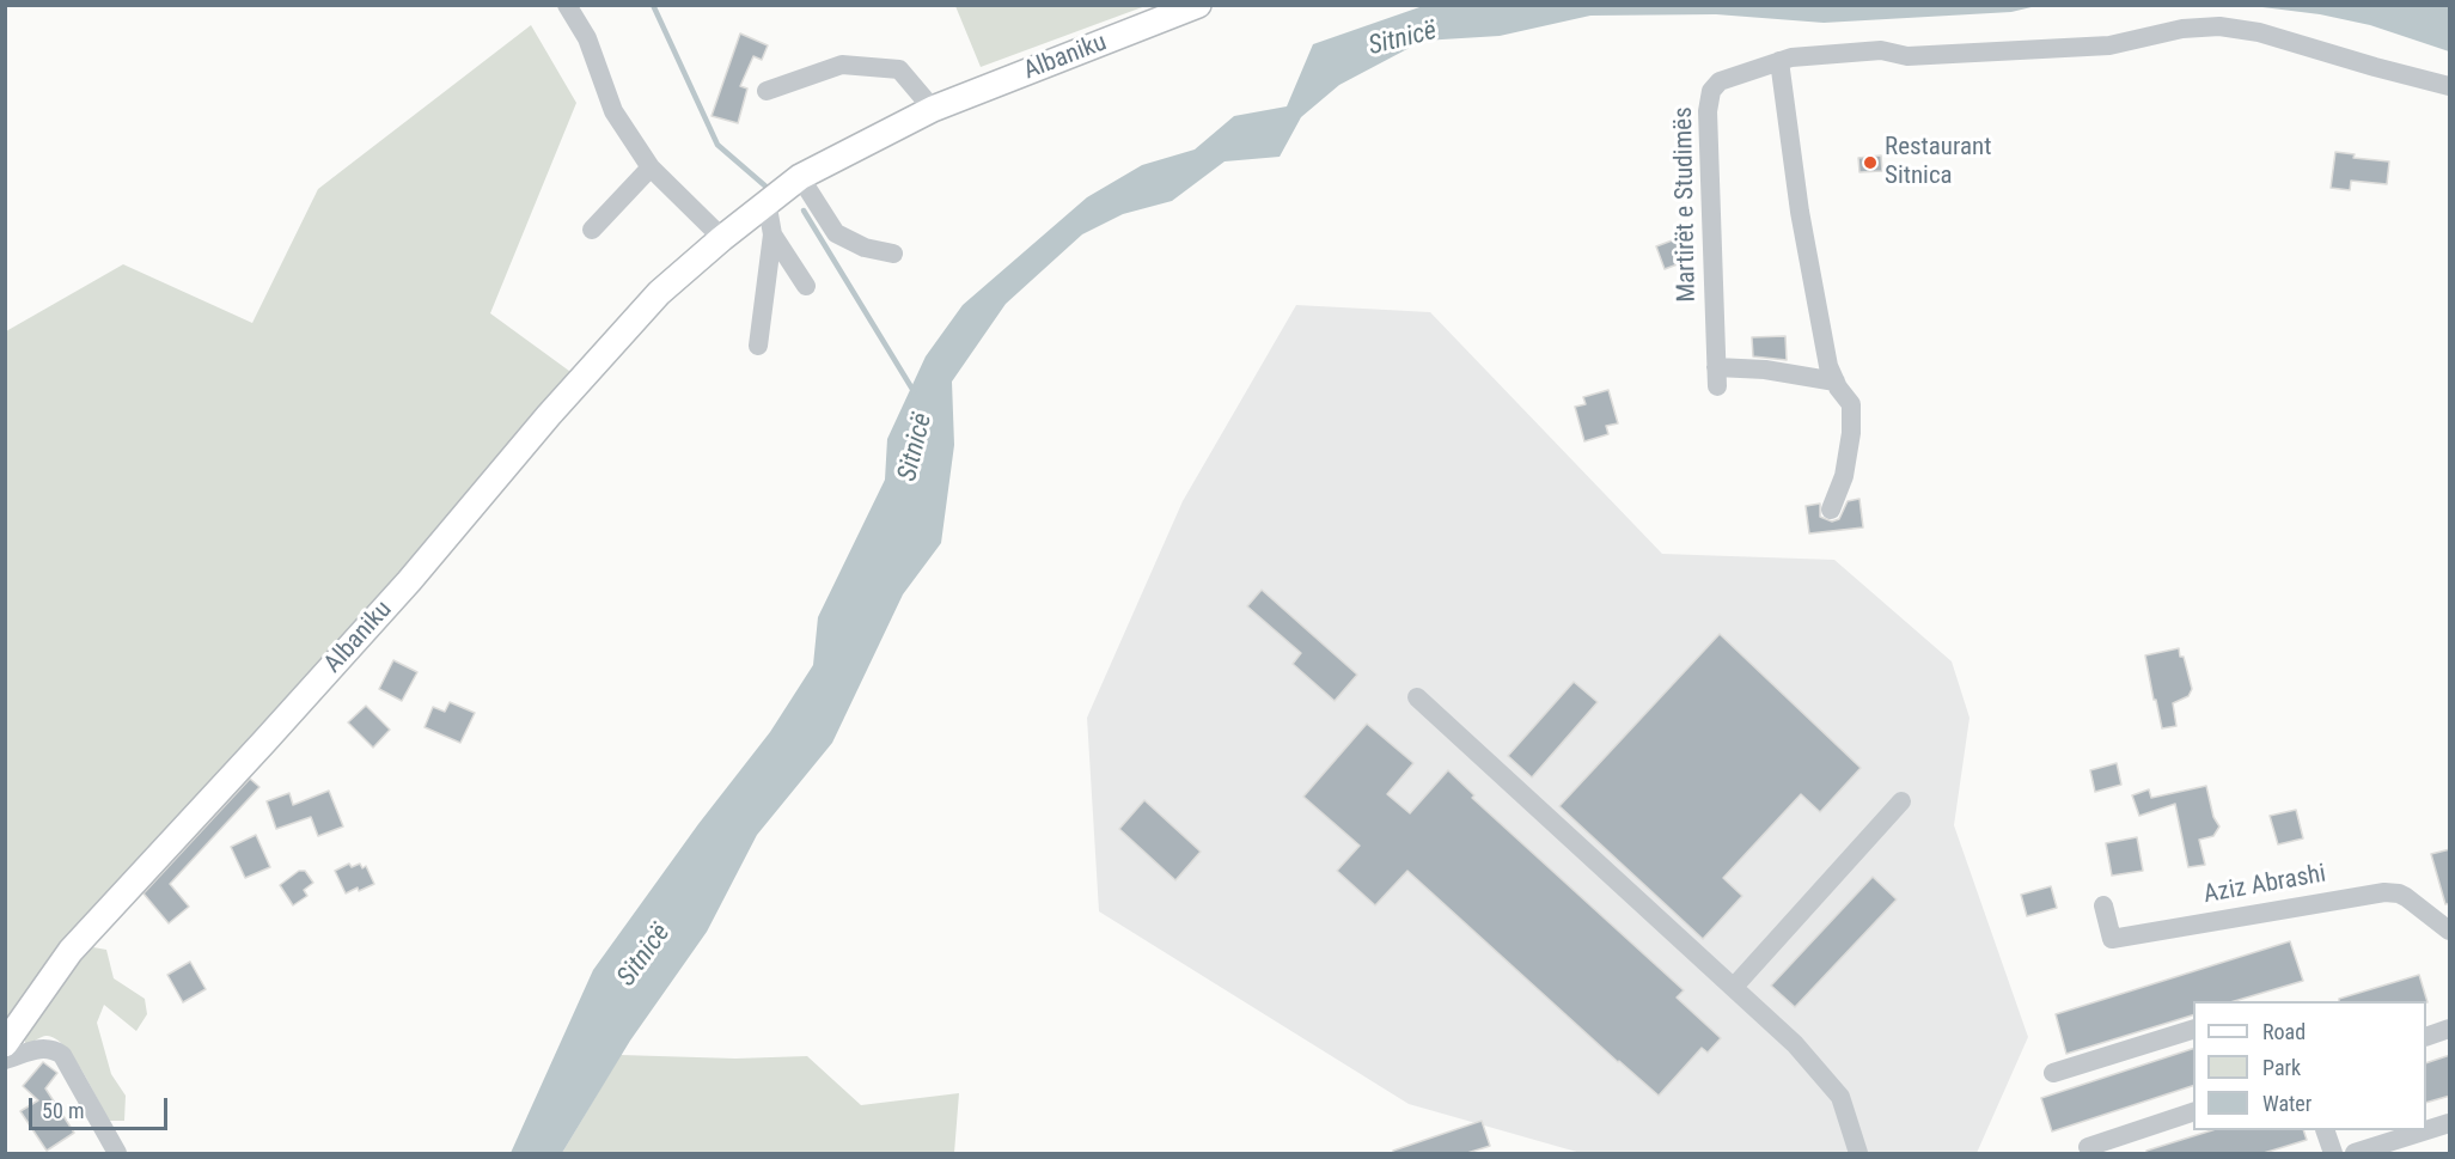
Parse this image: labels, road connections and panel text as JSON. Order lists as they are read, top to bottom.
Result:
{
  "streets": {
    "main road": ["Albaniku"],
    "street": ["Martirët e Studimës", "Aziz Abrashi"]
  },
  "water": ["Sitnicë"],
  "places": ["Restaurant Sitnica"],
  "legend": ["Road", "Park", "Water"],
  "scale_bar": "50 m"
}
